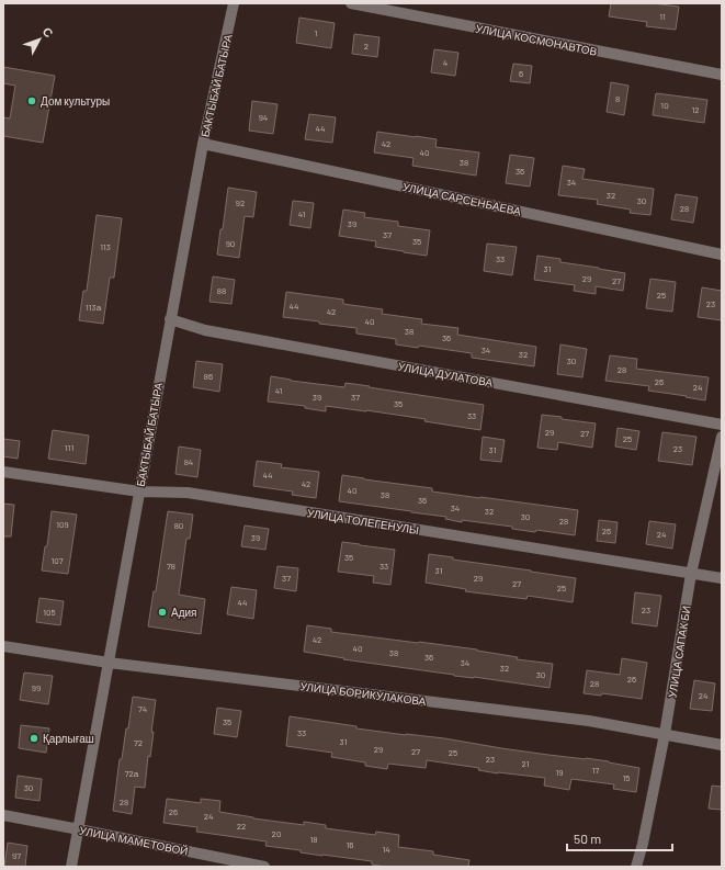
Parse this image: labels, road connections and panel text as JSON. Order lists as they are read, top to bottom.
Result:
{
  "streets": {
    "street": [
      "УЛИЦА КОСМОНАВТОВ",
      "БАКТЫБАЙ БАТЫРА",
      "УЛИЦА САРСЕНБАЕВА",
      "УЛИЦА ДУЛАТОВА",
      "УЛИЦА ТОЛЕГЕНУЛЫ",
      "УЛИЦА САПАК БИ",
      "УЛИЦА БОРИКУЛАКОВА",
      "УЛИЦА МАМЕТОВОЙ"
    ]
  },
  "crossings": [
    ["БАКТЫБАЙ БАТЫРА", "УЛИЦА САРСЕНБАЕВА"],
    ["БАКТЫБАЙ БАТЫРА", "УЛИЦА ДУЛАТОВА"],
    ["БАКТЫБАЙ БАТЫРА", "УЛИЦА ТОЛЕГЕНУЛЫ"],
    ["БАКТЫБАЙ БАТЫРА", "УЛИЦА БОРИКУЛАКОВА"],
    ["БАКТЫБАЙ БАТЫРА", "УЛИЦА МАМЕТОВОЙ"],
    ["УЛИЦА ТОЛЕГЕНУЛЫ", "УЛИЦА САПАК БИ"],
    ["УЛИЦА САПАК БИ", "УЛИЦА БОРИКУЛАКОВА"]
  ],
  "places": ["Дом культуры", "Адия", "Қарлығаш"],
  "house_numbers": [
    "11",
    "1",
    "2",
    "4",
    "6",
    "8",
    "10",
    "12",
    "94",
    "44",
    "42",
    "40",
    "38",
    "36",
    "34",
    "32",
    "30",
    "92",
    "28",
    "41",
    "39",
    "37",
    "35",
    "90",
    "113",
    "33",
    "31",
    "29",
    "27",
    "88",
    "25",
    "23",
    "44",
    "113а",
    "42",
    "40",
    "38",
    "36",
    "34",
    "32",
    "30",
    "28",
    "86",
    "26",
    "24",
    "41",
    "39",
    "37",
    "35",
    "33",
    "29",
    "27",
    "25",
    "111",
    "23",
    "31",
    "84",
    "44",
    "42",
    "40",
    "38",
    "36",
    "34",
    "32",
    "30",
    "28",
    "109",
    "80",
    "26",
    "24",
    "39",
    "35",
    "107",
    "78",
    "33",
    "31",
    "37",
    "29",
    "27",
    "25",
    "44",
    "23",
    "105",
    "42",
    "40",
    "38",
    "36",
    "34",
    "32",
    "30",
    "26",
    "28",
    "99",
    "24",
    "74",
    "35",
    "33",
    "31",
    "72",
    "29",
    "27",
    "25",
    "23",
    "21",
    "17",
    "19",
    "72а",
    "15",
    "30",
    "28",
    "26",
    "24",
    "22",
    "20",
    "18",
    "16",
    "14",
    "97"
  ],
  "scale_bar": "50 m",
  "north": "top right"
}
